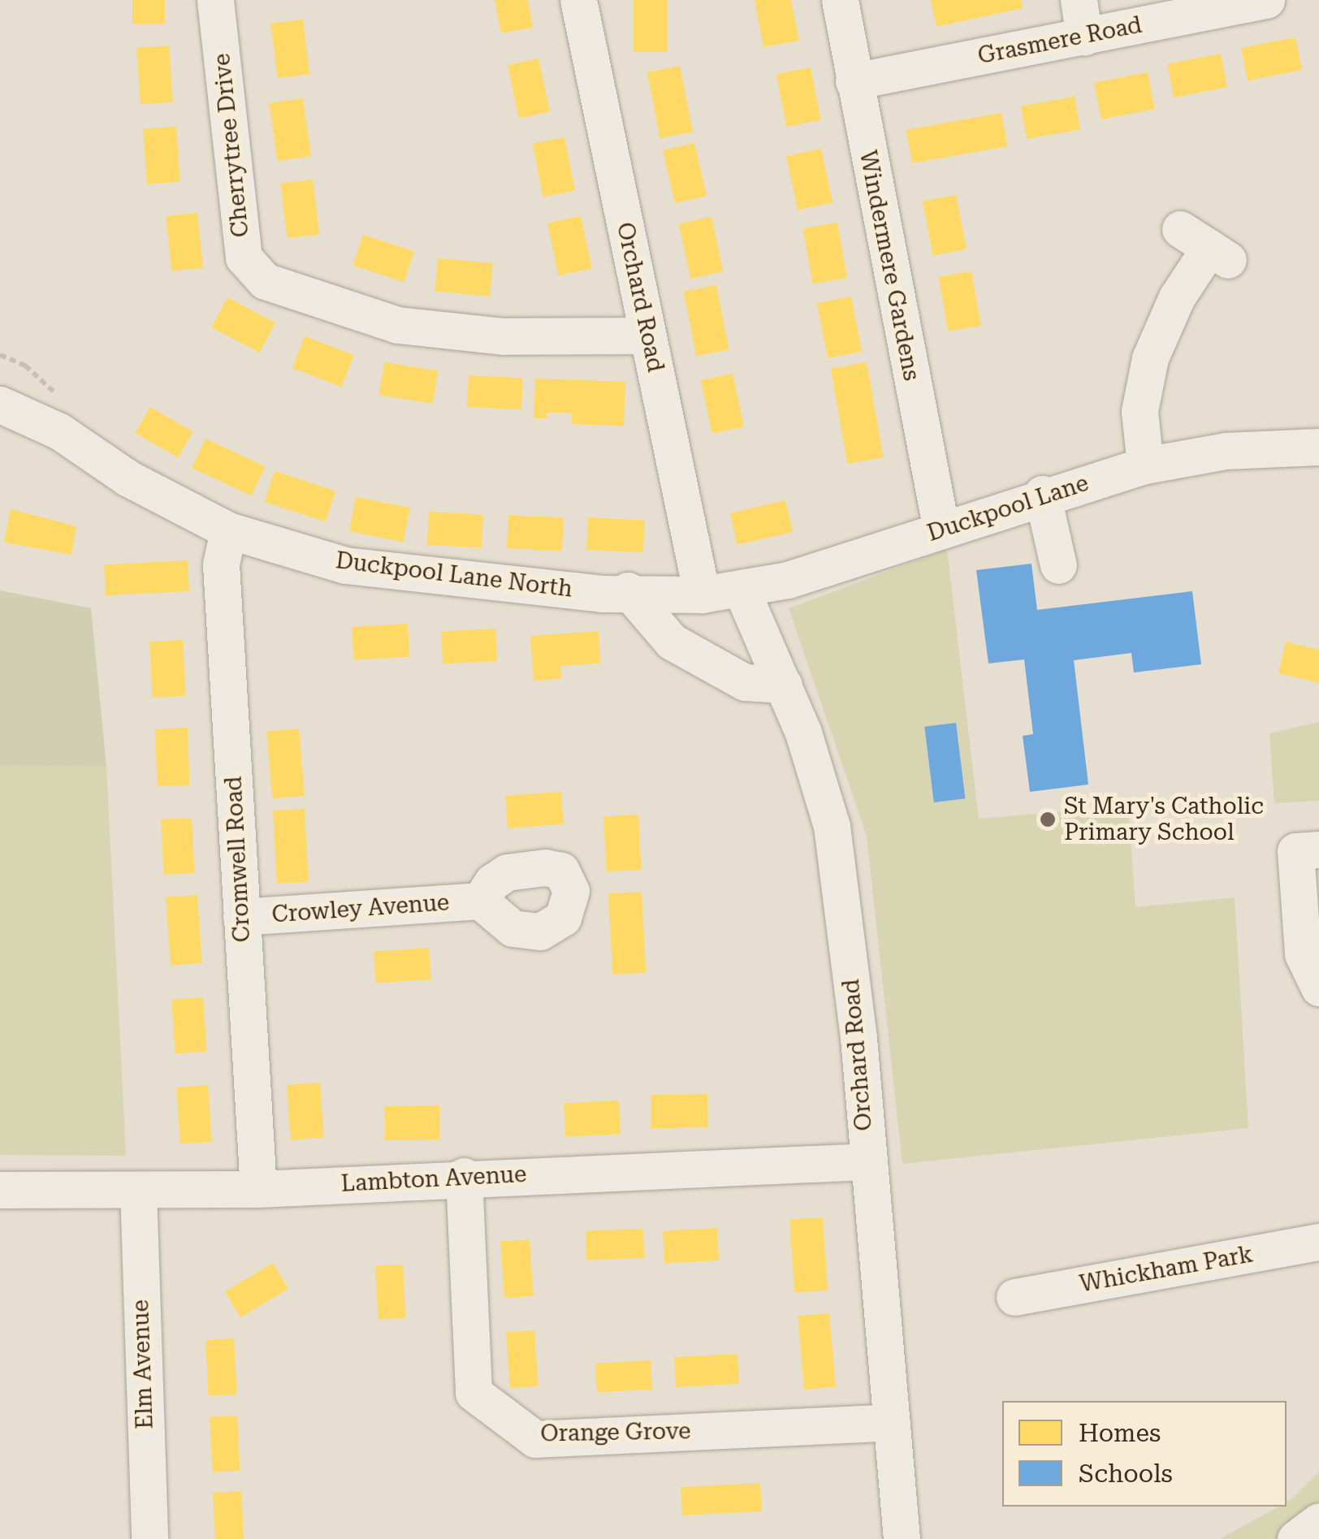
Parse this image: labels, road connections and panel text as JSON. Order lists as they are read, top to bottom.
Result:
{
  "streets": {
    "street": [
      "Grasmere Road",
      "Cherrytree Drive",
      "Windermere Gardens",
      "Orchard Road",
      "Duckpool Lane",
      "Duckpool Lane North",
      "Cromwell Road",
      "Crowley Avenue",
      "Lambton Avenue",
      "Whickham Park",
      "Elm Avenue",
      "Orange Grove"
    ]
  },
  "crossings": [
    ["Grasmere Road", "Windermere Gardens"],
    ["Cherrytree Drive", "Orchard Road"],
    ["Windermere Gardens", "Duckpool Lane"],
    ["Orchard Road", "Duckpool Lane"],
    ["Orchard Road", "Duckpool Lane North"],
    ["Orchard Road", "Lambton Avenue"],
    ["Orchard Road", "Orange Grove"],
    ["Duckpool Lane", "Duckpool Lane North"],
    ["Duckpool Lane North", "Cromwell Road"],
    ["Cromwell Road", "Crowley Avenue"],
    ["Cromwell Road", "Lambton Avenue"],
    ["Lambton Avenue", "Elm Avenue"],
    ["Lambton Avenue", "Orange Grove"]
  ],
  "places": ["St Mary's Catholic Primary School"],
  "legend": ["Homes", "Schools"]
}
